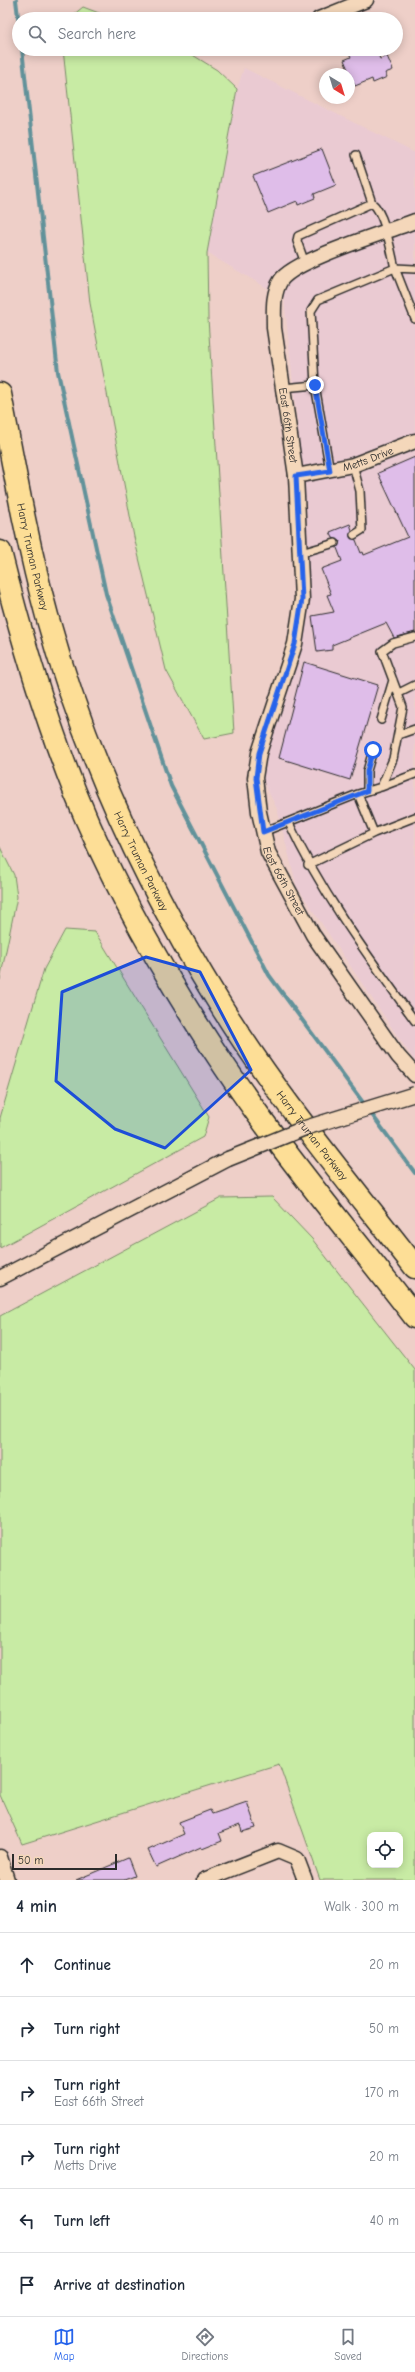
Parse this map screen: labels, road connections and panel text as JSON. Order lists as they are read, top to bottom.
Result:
{
  "streets": {
    "highway": ["Harry Truman Parkway"],
    "street": ["East 66th Street", "Metts Drive"]
  },
  "crossings": [
    ["East 66th Street", "Metts Drive"]
  ],
  "scale_bar": "50 m",
  "north": "bottom right",
  "page": {
    "search": "Search here",
    "scale": "50 m",
    "heading": ["4 min", "Walk · 300 m"],
    "list": [
      ["Continue", "20 m"],
      ["Turn right", "50 m"],
      ["Turn right", "East 66th Street", "170 m"],
      ["Turn right", "Metts Drive", "20 m"],
      ["Turn left", "40 m"],
      "Arrive at destination"
    ],
    "nav": ["Map", "Directions", "Saved"]
  }
}
